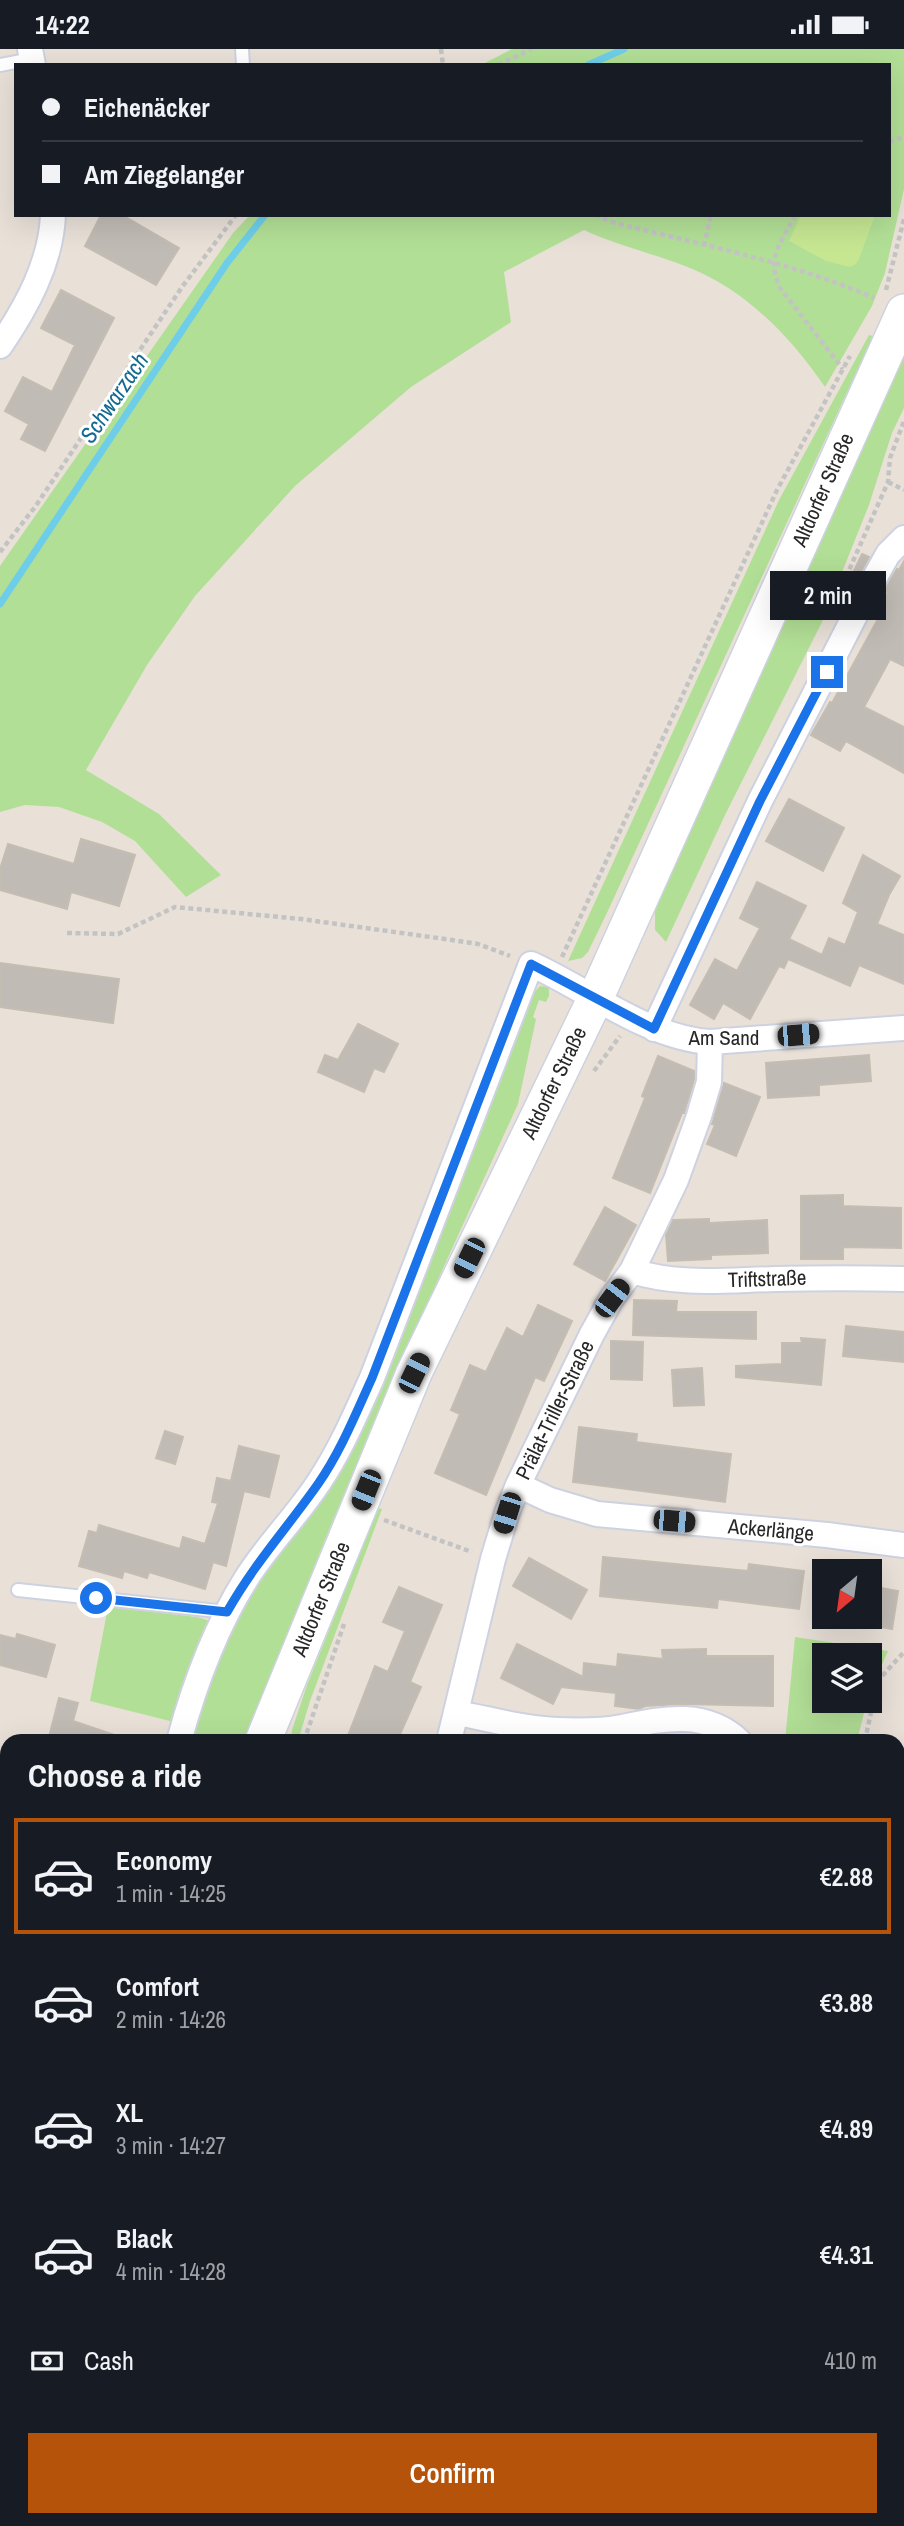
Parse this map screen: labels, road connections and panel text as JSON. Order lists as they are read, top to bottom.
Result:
{
  "streets": {
    "main road": ["Altdorfer Straße"],
    "street": [
      "Am Sand",
      "Triftstraße",
      "Prälat-Triller-Straße",
      "Ackerlänge"
    ]
  },
  "crossings": [
    ["Altdorfer Straße", "Am Sand"],
    ["Am Sand", "Prälat-Triller-Straße"],
    ["Triftstraße", "Prälat-Triller-Straße"],
    ["Prälat-Triller-Straße", "Ackerlänge"]
  ],
  "water": ["Schwarzach"],
  "north": "bottom left",
  "page": {
    "status": "14:22",
    "banner": ["Eichenäcker", "Am Ziegelanger"],
    "bubble": "2 min",
    "heading": "Choose a ride",
    "list": [
      {
        "name": "Economy",
        "note": "1 min · 14:25",
        "value": "€2.88"
      },
      {
        "name": "Comfort",
        "note": "2 min · 14:26",
        "value": "€3.88"
      },
      {
        "name": "XL",
        "note": "3 min · 14:27",
        "value": "€4.89"
      },
      {
        "name": "Black",
        "note": "4 min · 14:28",
        "value": "€4.31"
      }
    ],
    "pay": ["Cash", "410 m"],
    "buttons": "Confirm"
  }
}
